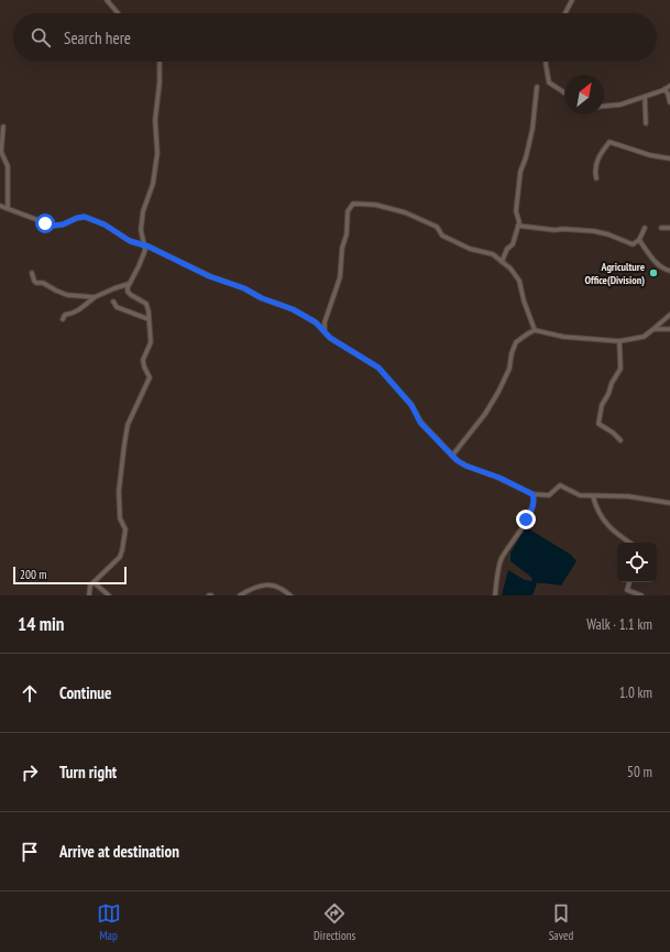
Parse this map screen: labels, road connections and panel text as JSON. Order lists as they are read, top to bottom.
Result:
{
  "places": ["Agriculture Office(Division)"],
  "scale_bar": "200 m",
  "north": "top right",
  "page": {
    "search": "Search here",
    "scale": "200 m",
    "heading": ["14 min", "Walk · 1.1 km"],
    "list": [
      ["Continue", "1.0 km"],
      ["Turn right", "50 m"],
      "Arrive at destination"
    ],
    "nav": ["Map", "Directions", "Saved"]
  }
}
